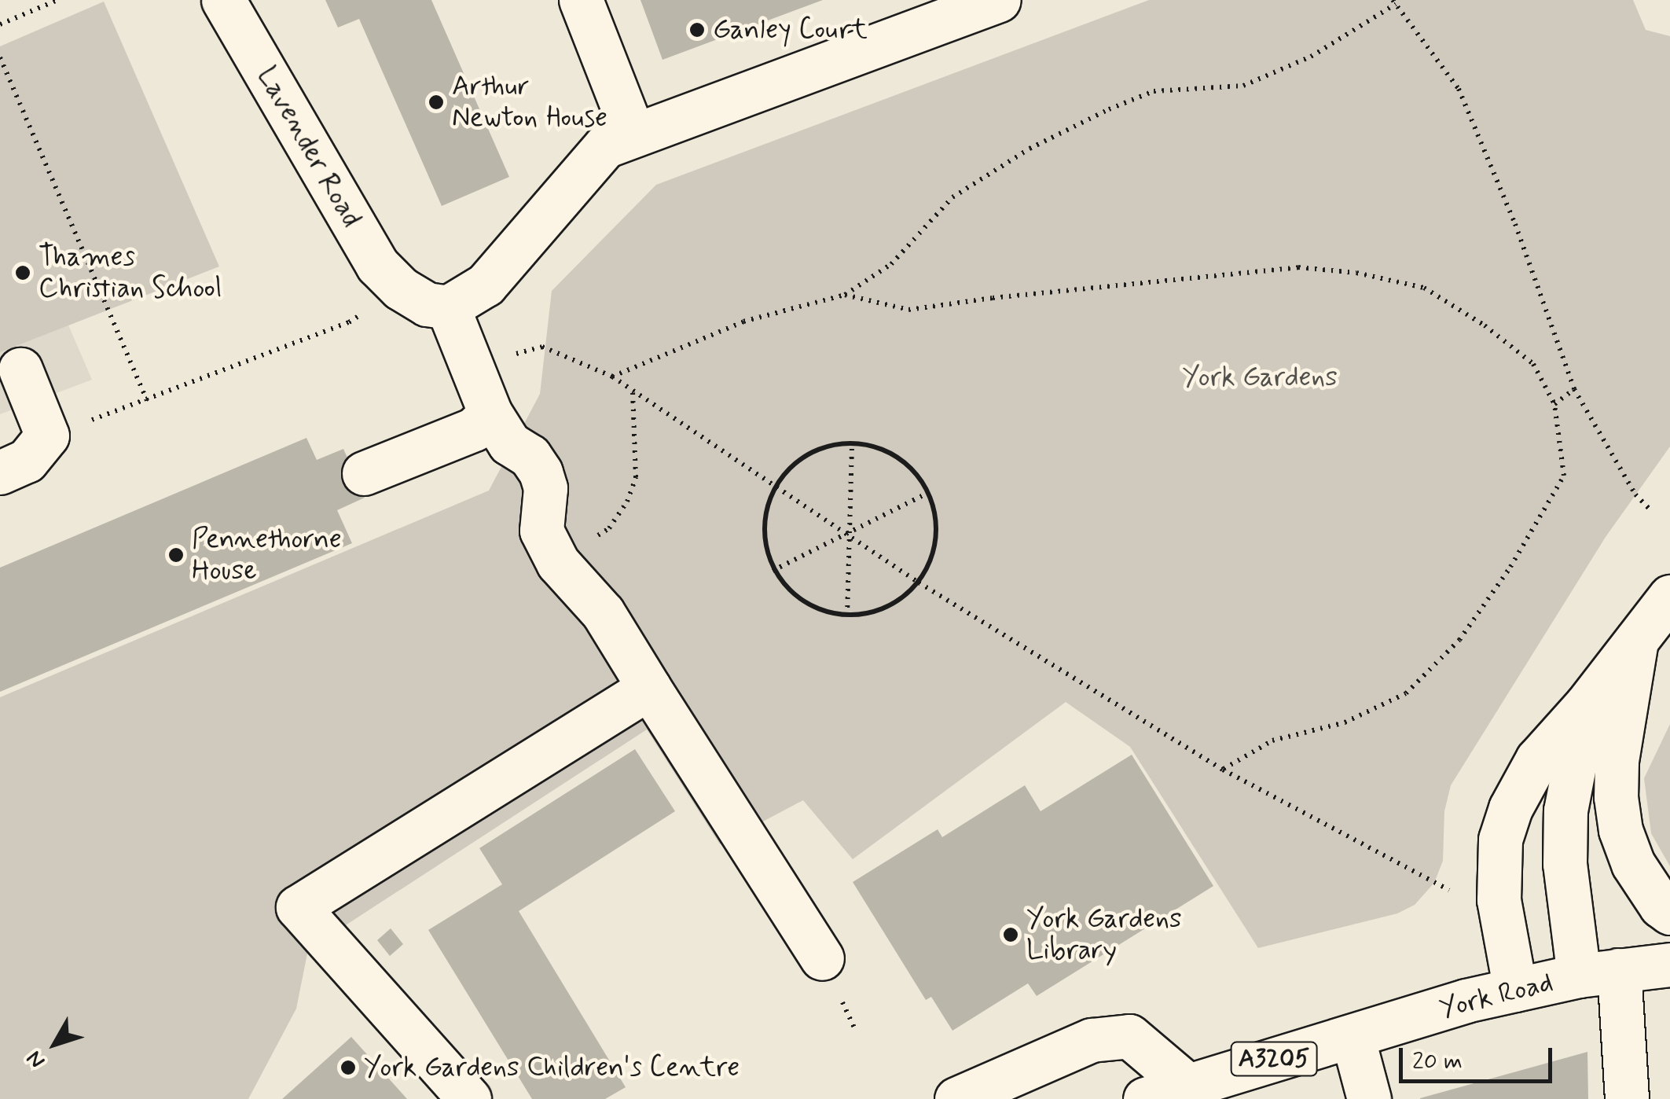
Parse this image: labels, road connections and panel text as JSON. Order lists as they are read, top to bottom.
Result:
{
  "streets": {
    "main road": ["Lavender Road", "York Road", "A3205"]
  },
  "parks": ["York Gardens"],
  "places": [
    "Ganley Court",
    "Arthur Newton House",
    "Thames Christian School",
    "Pennethorne House",
    "York Gardens Library",
    "York Gardens Children's Centre"
  ],
  "scale_bar": "20 m",
  "north": "bottom left"
}
